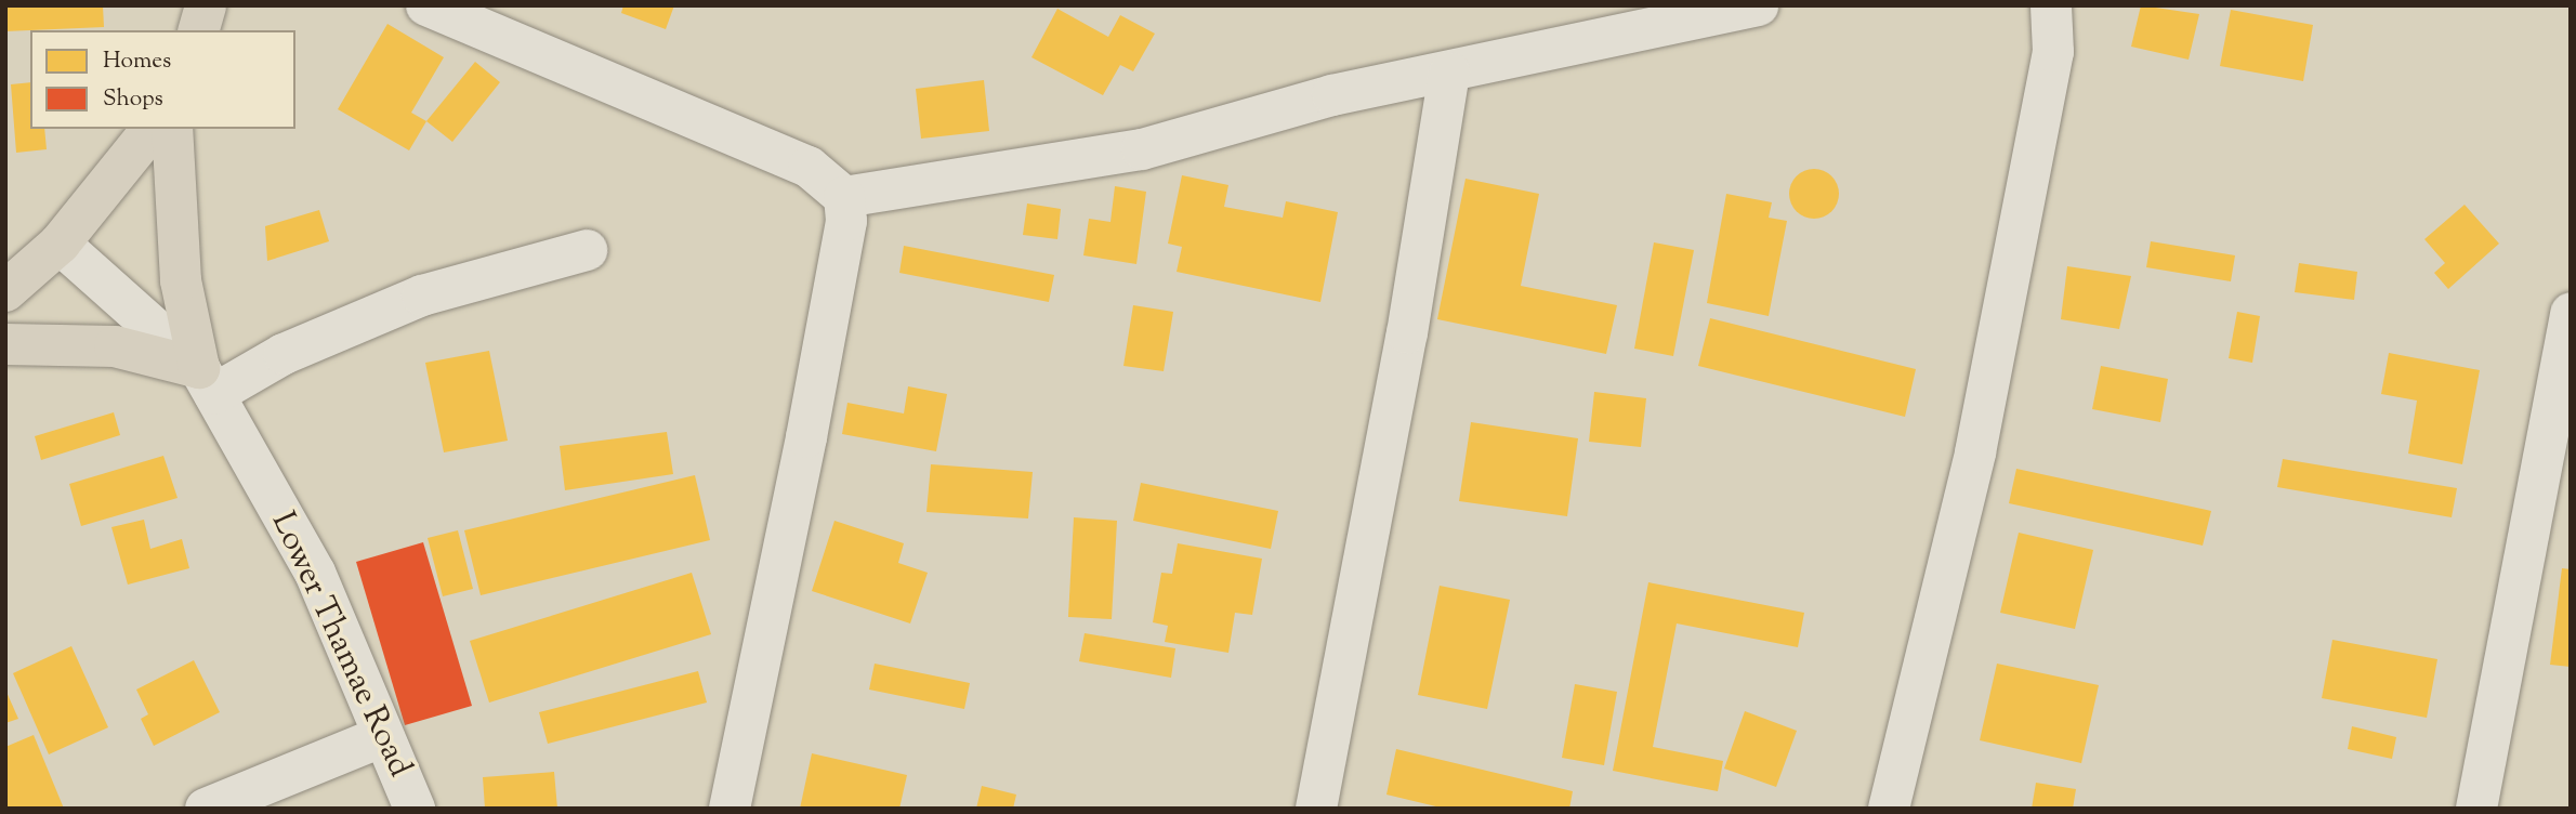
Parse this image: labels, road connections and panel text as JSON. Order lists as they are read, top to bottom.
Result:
{
  "streets": {
    "street": ["Lower Thamae Road"]
  },
  "legend": ["Homes", "Shops"]
}
